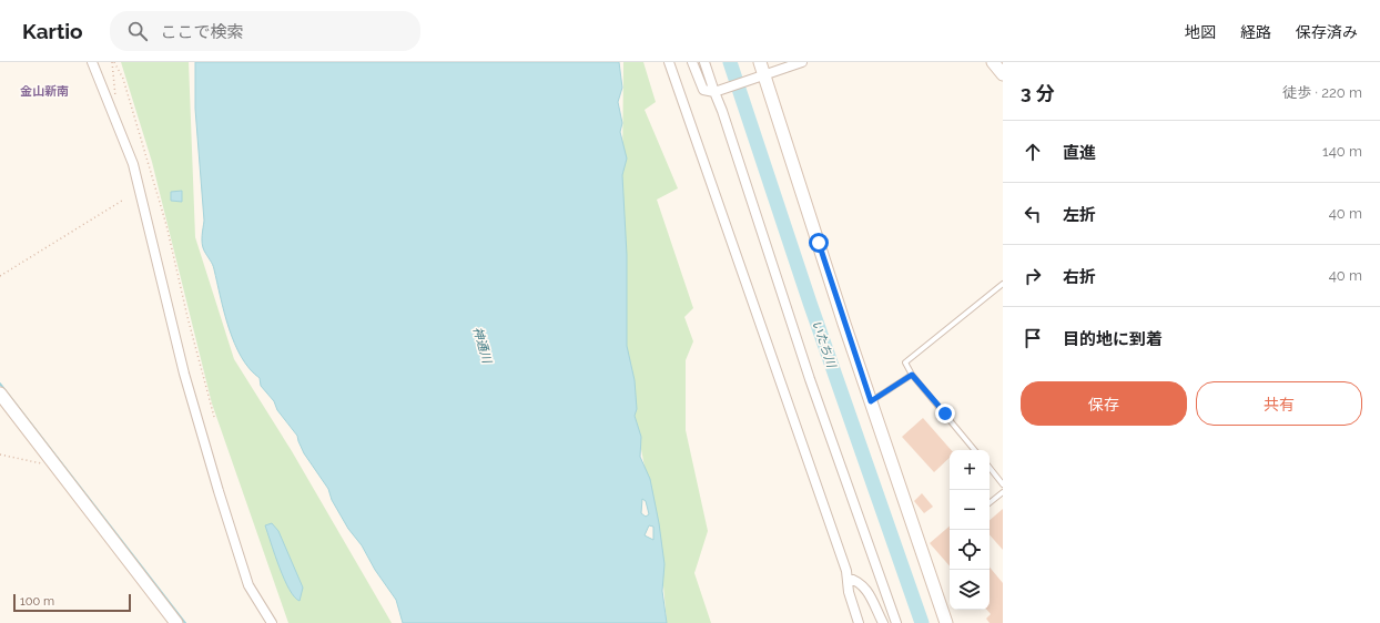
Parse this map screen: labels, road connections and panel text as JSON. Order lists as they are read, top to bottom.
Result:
{
  "districts": ["金山新南"],
  "water": ["いたち川", "神通川"],
  "scale_bar": "100 m",
  "page": {
    "header": "Kartio",
    "search": "ここで検索",
    "nav": ["地図", "経路", "保存済み"],
    "heading": ["3 分", "徒歩 · 220 m"],
    "list": [
      ["直進", "140 m"],
      ["左折", "40 m"],
      ["右折", "40 m"],
      "目的地に到着"
    ],
    "buttons": ["保存", "共有"],
    "map_buttons": ["+", "−"],
    "scale": "100 m"
  }
}
